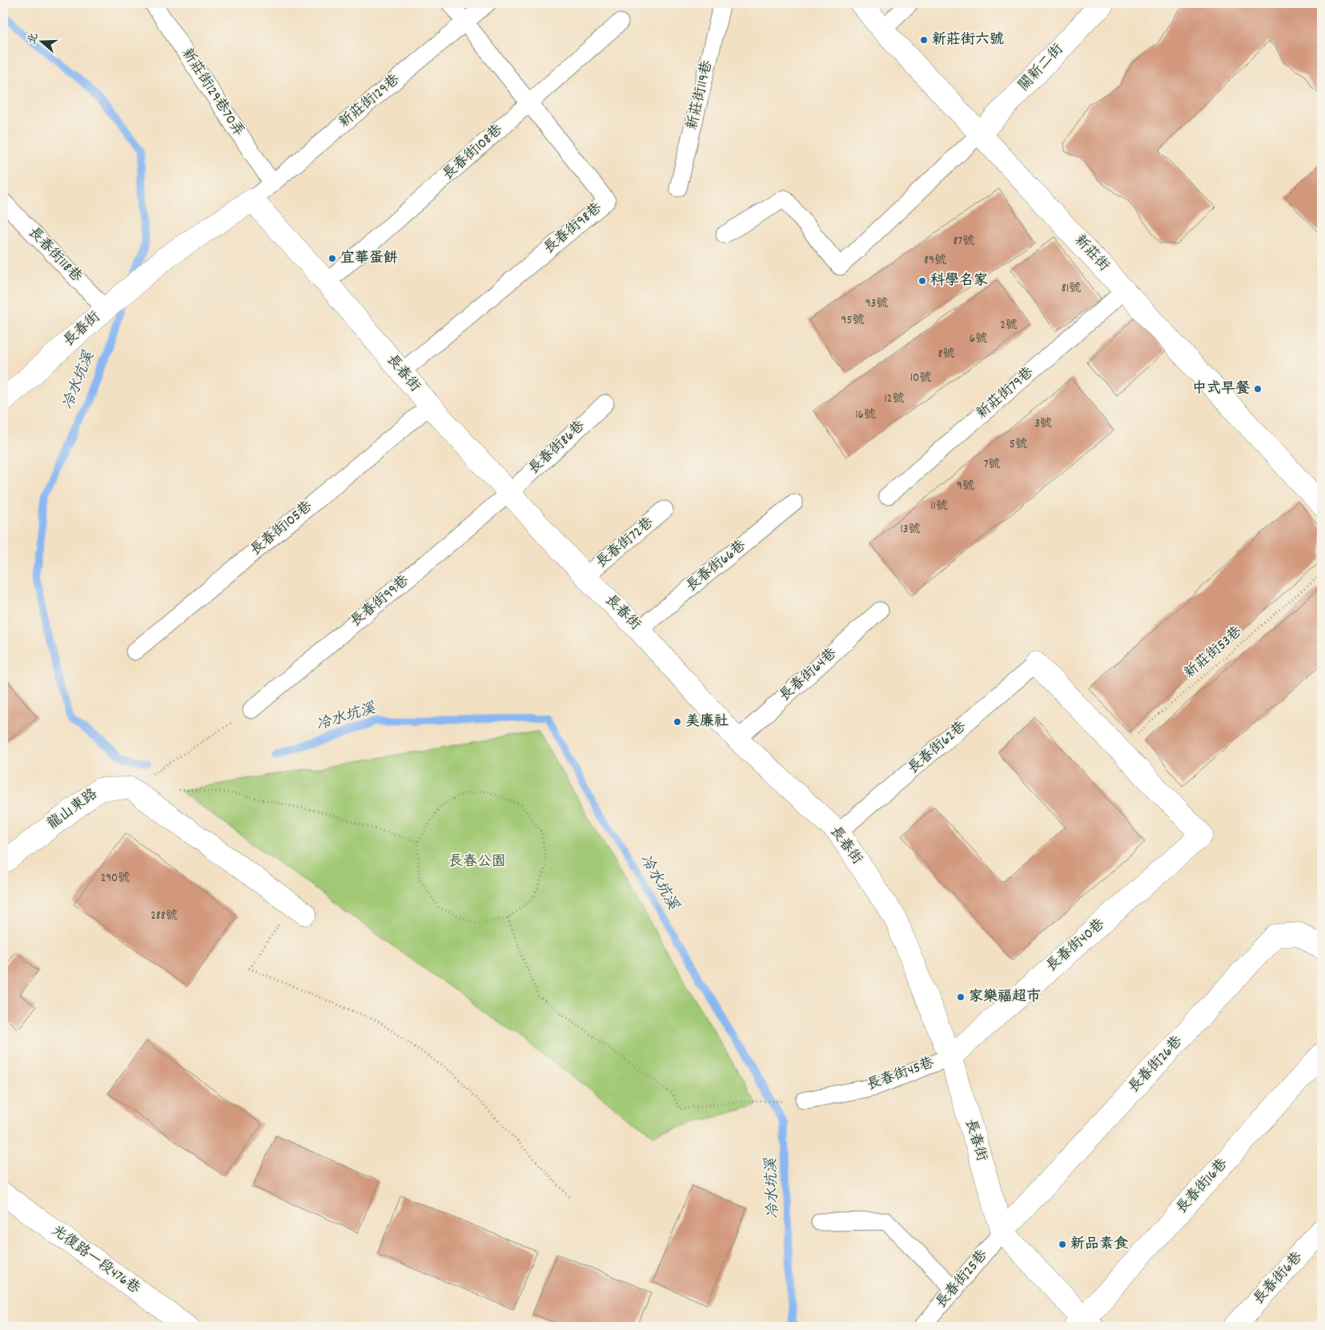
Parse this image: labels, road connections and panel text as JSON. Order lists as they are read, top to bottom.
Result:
{
  "streets": {
    "street": [
      "關新二街",
      "新莊街",
      "長春街",
      "龍山東路",
      "長春街40巷",
      "長春街26巷",
      "長春街16巷",
      "光復路一段476巷",
      "長春街6巷"
    ],
    "lane": [
      "新莊街129巷70弄",
      "新莊街119巷",
      "新莊街129巷",
      "長春街108巷",
      "長春街98巷",
      "長春街118巷",
      "新莊街79巷",
      "長春街86巷",
      "長春街105巷",
      "長春街72巷",
      "長春街66巷",
      "長春街99巷",
      "長春街64巷",
      "長春街62巷",
      "長春街45巷",
      "長春街25巷"
    ],
    "path": ["新莊街53巷"]
  },
  "crossings": [
    ["關新二街", "新莊街"],
    ["新莊街129巷70弄", "新莊街129巷"],
    ["新莊街129巷", "長春街98巷"],
    ["新莊街129巷", "長春街"],
    ["長春街108巷", "長春街98巷"],
    ["長春街108巷", "長春街"],
    ["長春街98巷", "長春街"],
    ["新莊街", "新莊街79巷"],
    ["長春街118巷", "長春街"],
    ["長春街", "長春街86巷"],
    ["長春街", "長春街105巷"],
    ["長春街", "長春街72巷"],
    ["長春街", "長春街66巷"],
    ["長春街", "長春街99巷"],
    ["長春街", "長春街64巷"],
    ["長春街", "長春街62巷"],
    ["長春街", "長春街40巷"],
    ["長春街", "長春街26巷"],
    ["長春街", "長春街45巷"],
    ["長春街", "長春街16巷"],
    ["長春街", "長春街25巷"],
    ["長春街86巷", "長春街99巷"],
    ["新莊街53巷", "長春街40巷"],
    ["長春街40巷", "長春街45巷"],
    ["長春街26巷", "長春街25巷"]
  ],
  "water": ["冷水坑溪"],
  "parks": ["長春公園"],
  "places": [
    "新莊街六號",
    "宜華蛋餅",
    "科學名家",
    "中式早餐",
    "美廉社",
    "家樂福超市",
    "新品素食"
  ],
  "house_numbers": [
    "87號",
    "89號",
    "81號",
    "93號",
    "95號",
    "2號",
    "6號",
    "8號",
    "10號",
    "12號",
    "16號",
    "3號",
    "5號",
    "7號",
    "9號",
    "11號",
    "13號",
    "290號",
    "288號"
  ],
  "north": "left"
}
